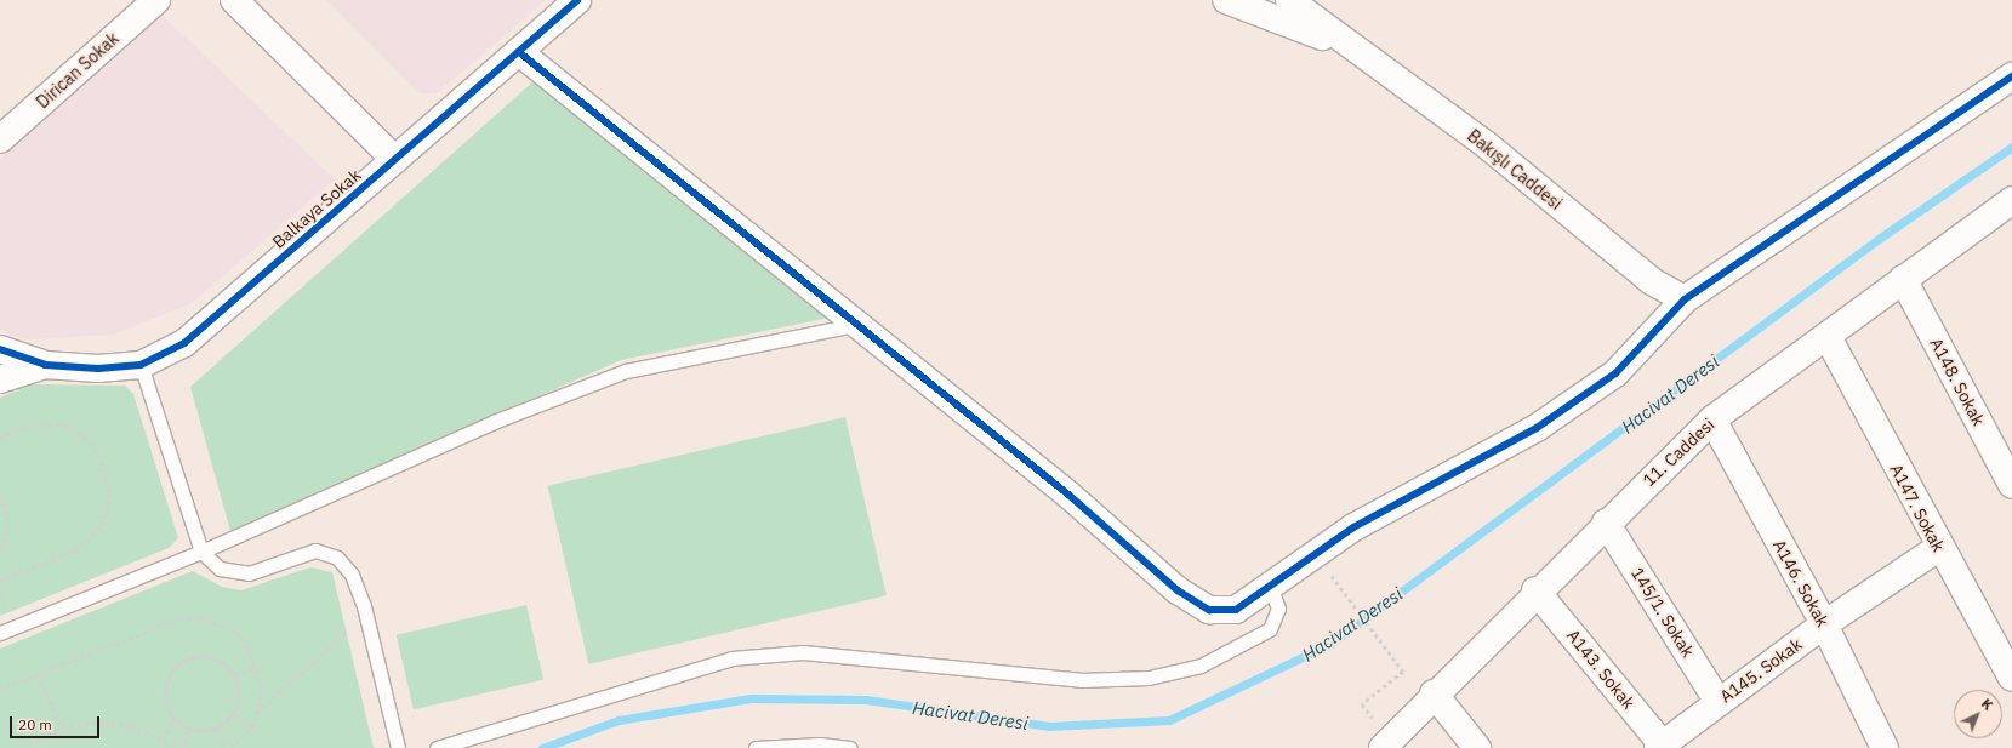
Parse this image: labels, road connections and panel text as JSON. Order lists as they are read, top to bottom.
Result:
{
  "streets": {
    "street": [
      "Dirican Sokak",
      "Bakışlı Caddesi",
      "Balkaya Sokak",
      "A148. Sokak",
      "11. Caddesi",
      "A147. Sokak",
      "A146. Sokak",
      "145/1. Sokak",
      "A143. Sokak",
      "A145. Sokak"
    ]
  },
  "crossings": [
    ["A148. Sokak", "11. Caddesi"],
    ["11. Caddesi", "A147. Sokak"],
    ["11. Caddesi", "A146. Sokak"],
    ["11. Caddesi", "145/1. Sokak"],
    ["11. Caddesi", "A143. Sokak"],
    ["A147. Sokak", "A145. Sokak"],
    ["A146. Sokak", "A145. Sokak"],
    ["145/1. Sokak", "A145. Sokak"],
    ["A143. Sokak", "A145. Sokak"]
  ],
  "water": ["Hacivat Deresi"],
  "scale_bar": "20 m",
  "north": "top right"
}
